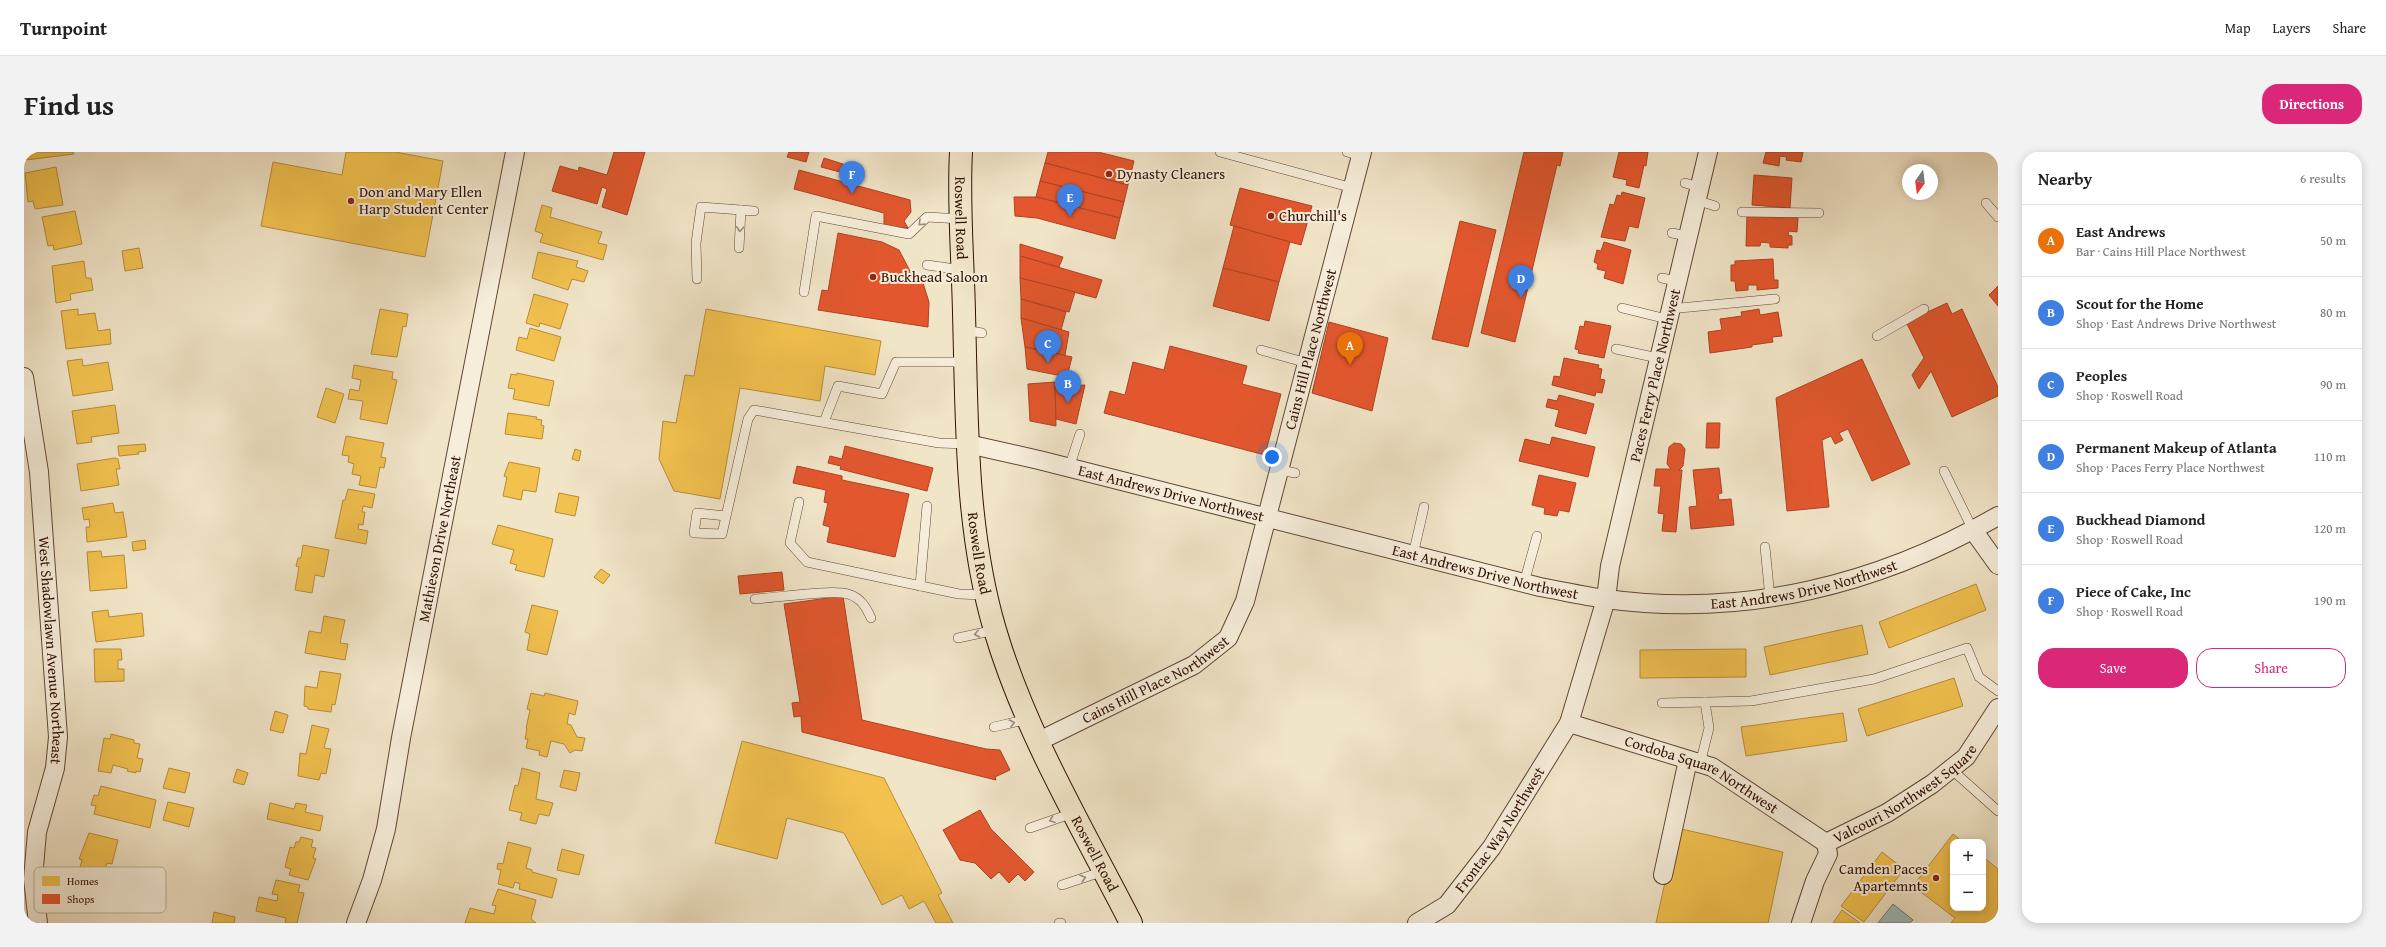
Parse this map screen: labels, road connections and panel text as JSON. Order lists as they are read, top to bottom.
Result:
{
  "streets": {
    "main road": ["Roswell Road"],
    "street": [
      "Cains Hill Place Northwest",
      "Paces Ferry Place Northwest",
      "East Andrews Drive Northwest",
      "Mathieson Drive Northeast",
      "West Shadowlawn Avenue Northeast",
      "Cordoba Square Northwest",
      "Valcouri Northwest Square",
      "Frontac Way Northwest"
    ]
  },
  "crossings": [
    ["Roswell Road", "Cains Hill Place Northwest"],
    ["Roswell Road", "East Andrews Drive Northwest"],
    ["Cains Hill Place Northwest", "East Andrews Drive Northwest"],
    ["Paces Ferry Place Northwest", "East Andrews Drive Northwest"],
    ["Paces Ferry Place Northwest", "Cordoba Square Northwest"],
    ["Paces Ferry Place Northwest", "Frontac Way Northwest"],
    ["Cordoba Square Northwest", "Valcouri Northwest Square"],
    ["Cordoba Square Northwest", "Frontac Way Northwest"]
  ],
  "places": [
    "Dynasty Cleaners",
    "Don and Mary Ellen Harp Student Center",
    "Churchill's",
    "Buckhead Saloon",
    "Camden Paces Apartemnts"
  ],
  "legend": ["Homes", "Shops"],
  "north": "bottom",
  "page": {
    "header": "Turnpoint",
    "nav": ["Map", "Layers", "Share"],
    "title": "Find us",
    "buttons": [
      "Directions",
      ["Save", "Share"]
    ],
    "heading": ["Nearby", "6 results"],
    "pins": [
      "F",
      "E",
      "D",
      "C",
      "A",
      "B"
    ],
    "list": [
      {
        "mark": "A",
        "name": "East Andrews",
        "note": "Bar · Cains Hill Place Northwest",
        "value": "50 m"
      },
      {
        "mark": "B",
        "name": "Scout for the Home",
        "note": "Shop · East Andrews Drive Northwest",
        "value": "80 m"
      },
      {
        "mark": "C",
        "name": "Peoples",
        "note": "Shop · Roswell Road",
        "value": "90 m"
      },
      {
        "mark": "D",
        "name": "Permanent Makeup of Atlanta",
        "note": "Shop · Paces Ferry Place Northwest",
        "value": "110 m"
      },
      {
        "mark": "E",
        "name": "Buckhead Diamond",
        "note": "Shop · Roswell Road",
        "value": "120 m"
      },
      {
        "mark": "F",
        "name": "Piece of Cake, Inc",
        "note": "Shop · Roswell Road",
        "value": "190 m"
      }
    ],
    "map_buttons": ["+", "−"]
  }
}
